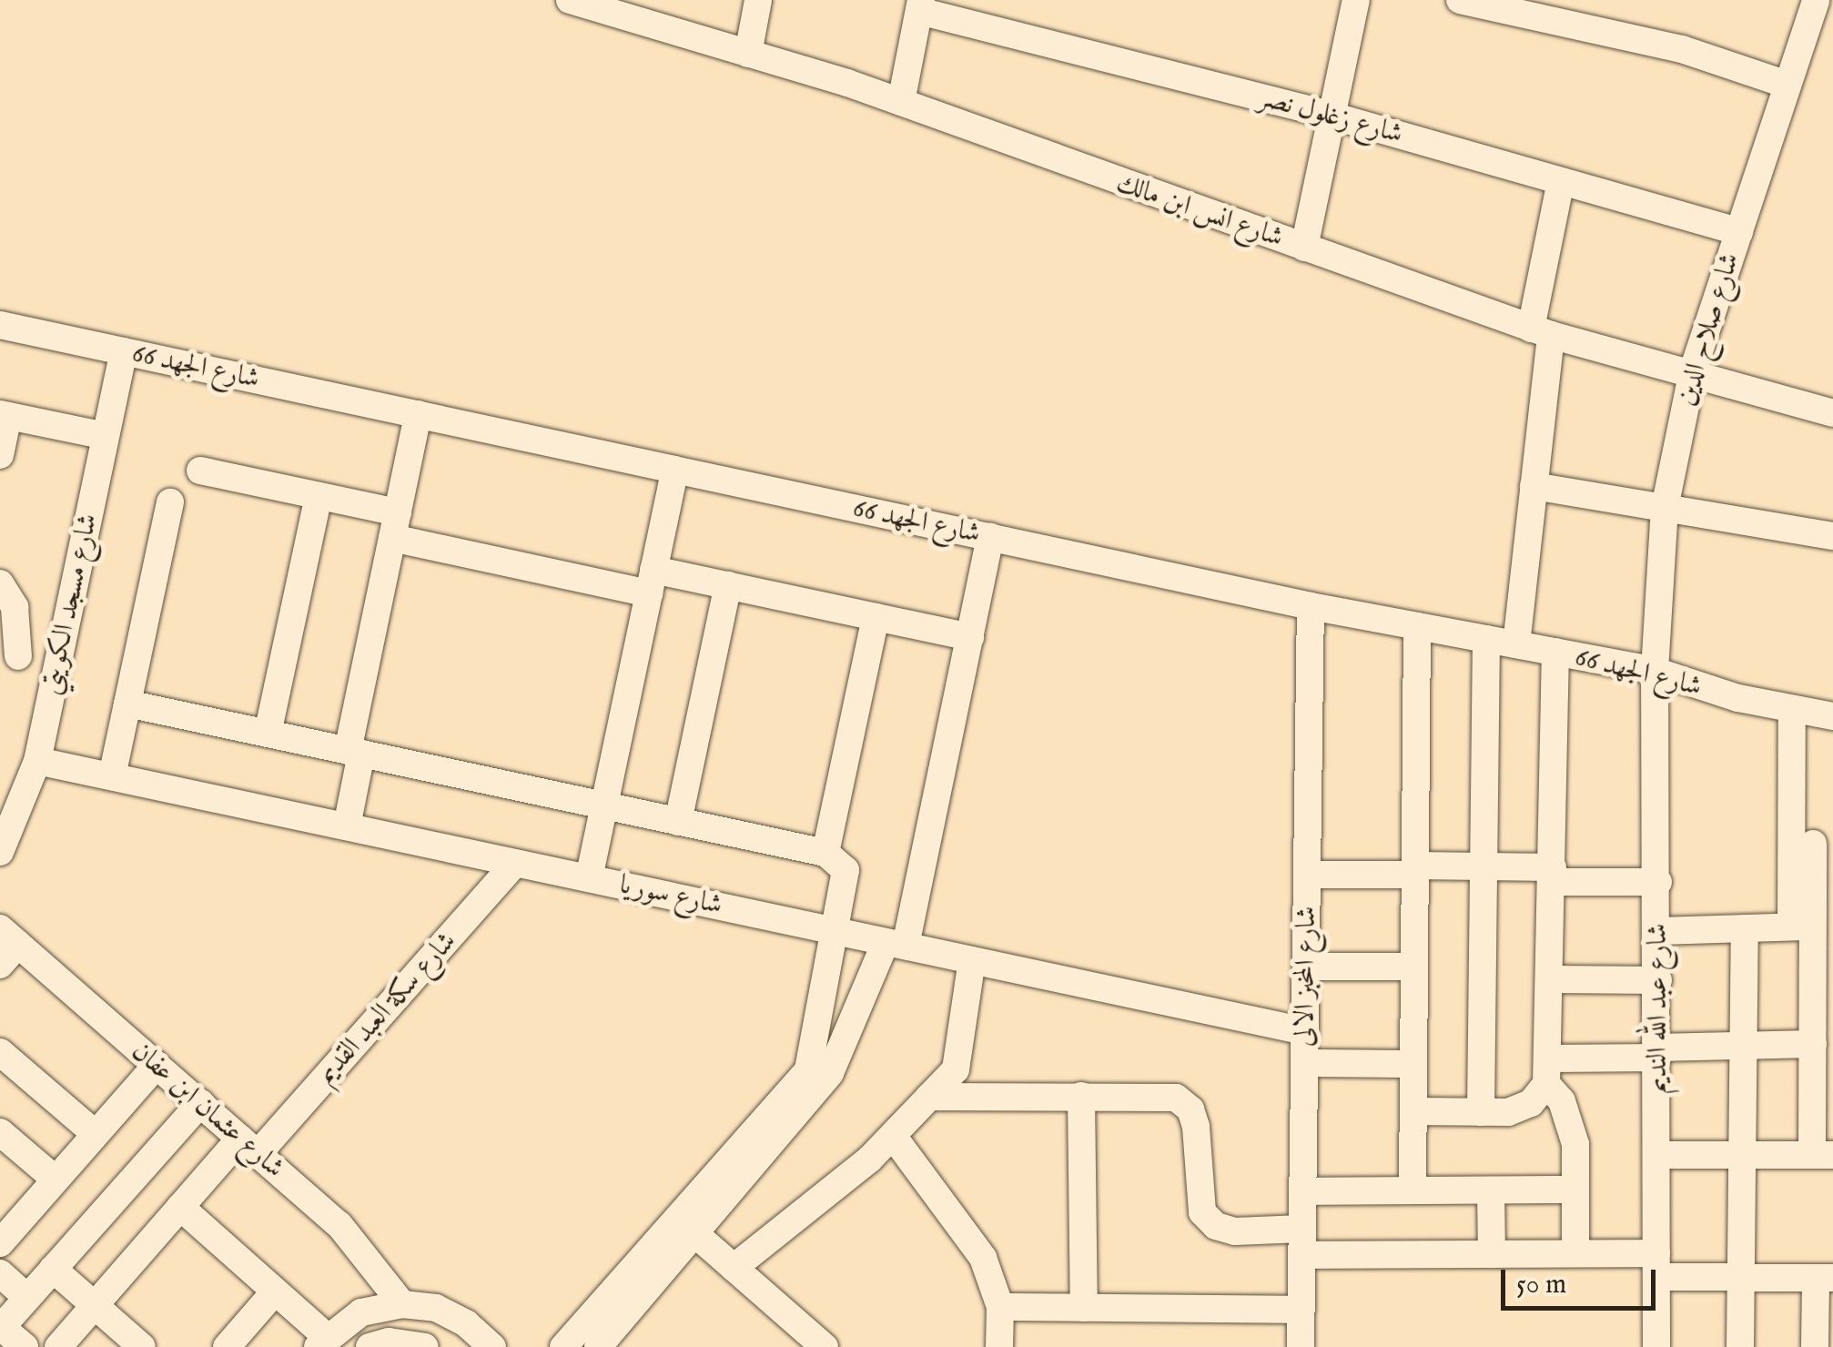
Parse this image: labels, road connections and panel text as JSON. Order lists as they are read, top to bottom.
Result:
{
  "streets": {
    "street": [
      "شارع زغلول نصر",
      "شارع انس ابن مالك",
      "شارع صلاح الدين",
      "شارع الجهد 66",
      "شارع مسجد الكويتي",
      "شارع سوريا",
      "شارع المخبز الالى",
      "شارع سكة العبد القديم",
      "شارع عبد الله النديم",
      "شارع عثمان ابن عفان"
    ]
  },
  "crossings": [
    ["شارع زغلول نصر", "شارع صلاح الدين"],
    ["شارع انس ابن مالك", "شارع صلاح الدين"],
    ["شارع صلاح الدين", "شارع الجهد 66"],
    ["شارع صلاح الدين", "شارع عبد الله النديم"],
    ["شارع الجهد 66", "شارع مسجد الكويتي"],
    ["شارع الجهد 66", "شارع المخبز الالى"],
    ["شارع الجهد 66", "شارع عبد الله النديم"],
    ["شارع مسجد الكويتي", "شارع سوريا"],
    ["شارع سوريا", "شارع المخبز الالى"],
    ["شارع سوريا", "شارع سكة العبد القديم"],
    ["شارع سكة العبد القديم", "شارع عثمان ابن عفان"]
  ],
  "scale_bar": "50 m"
}
